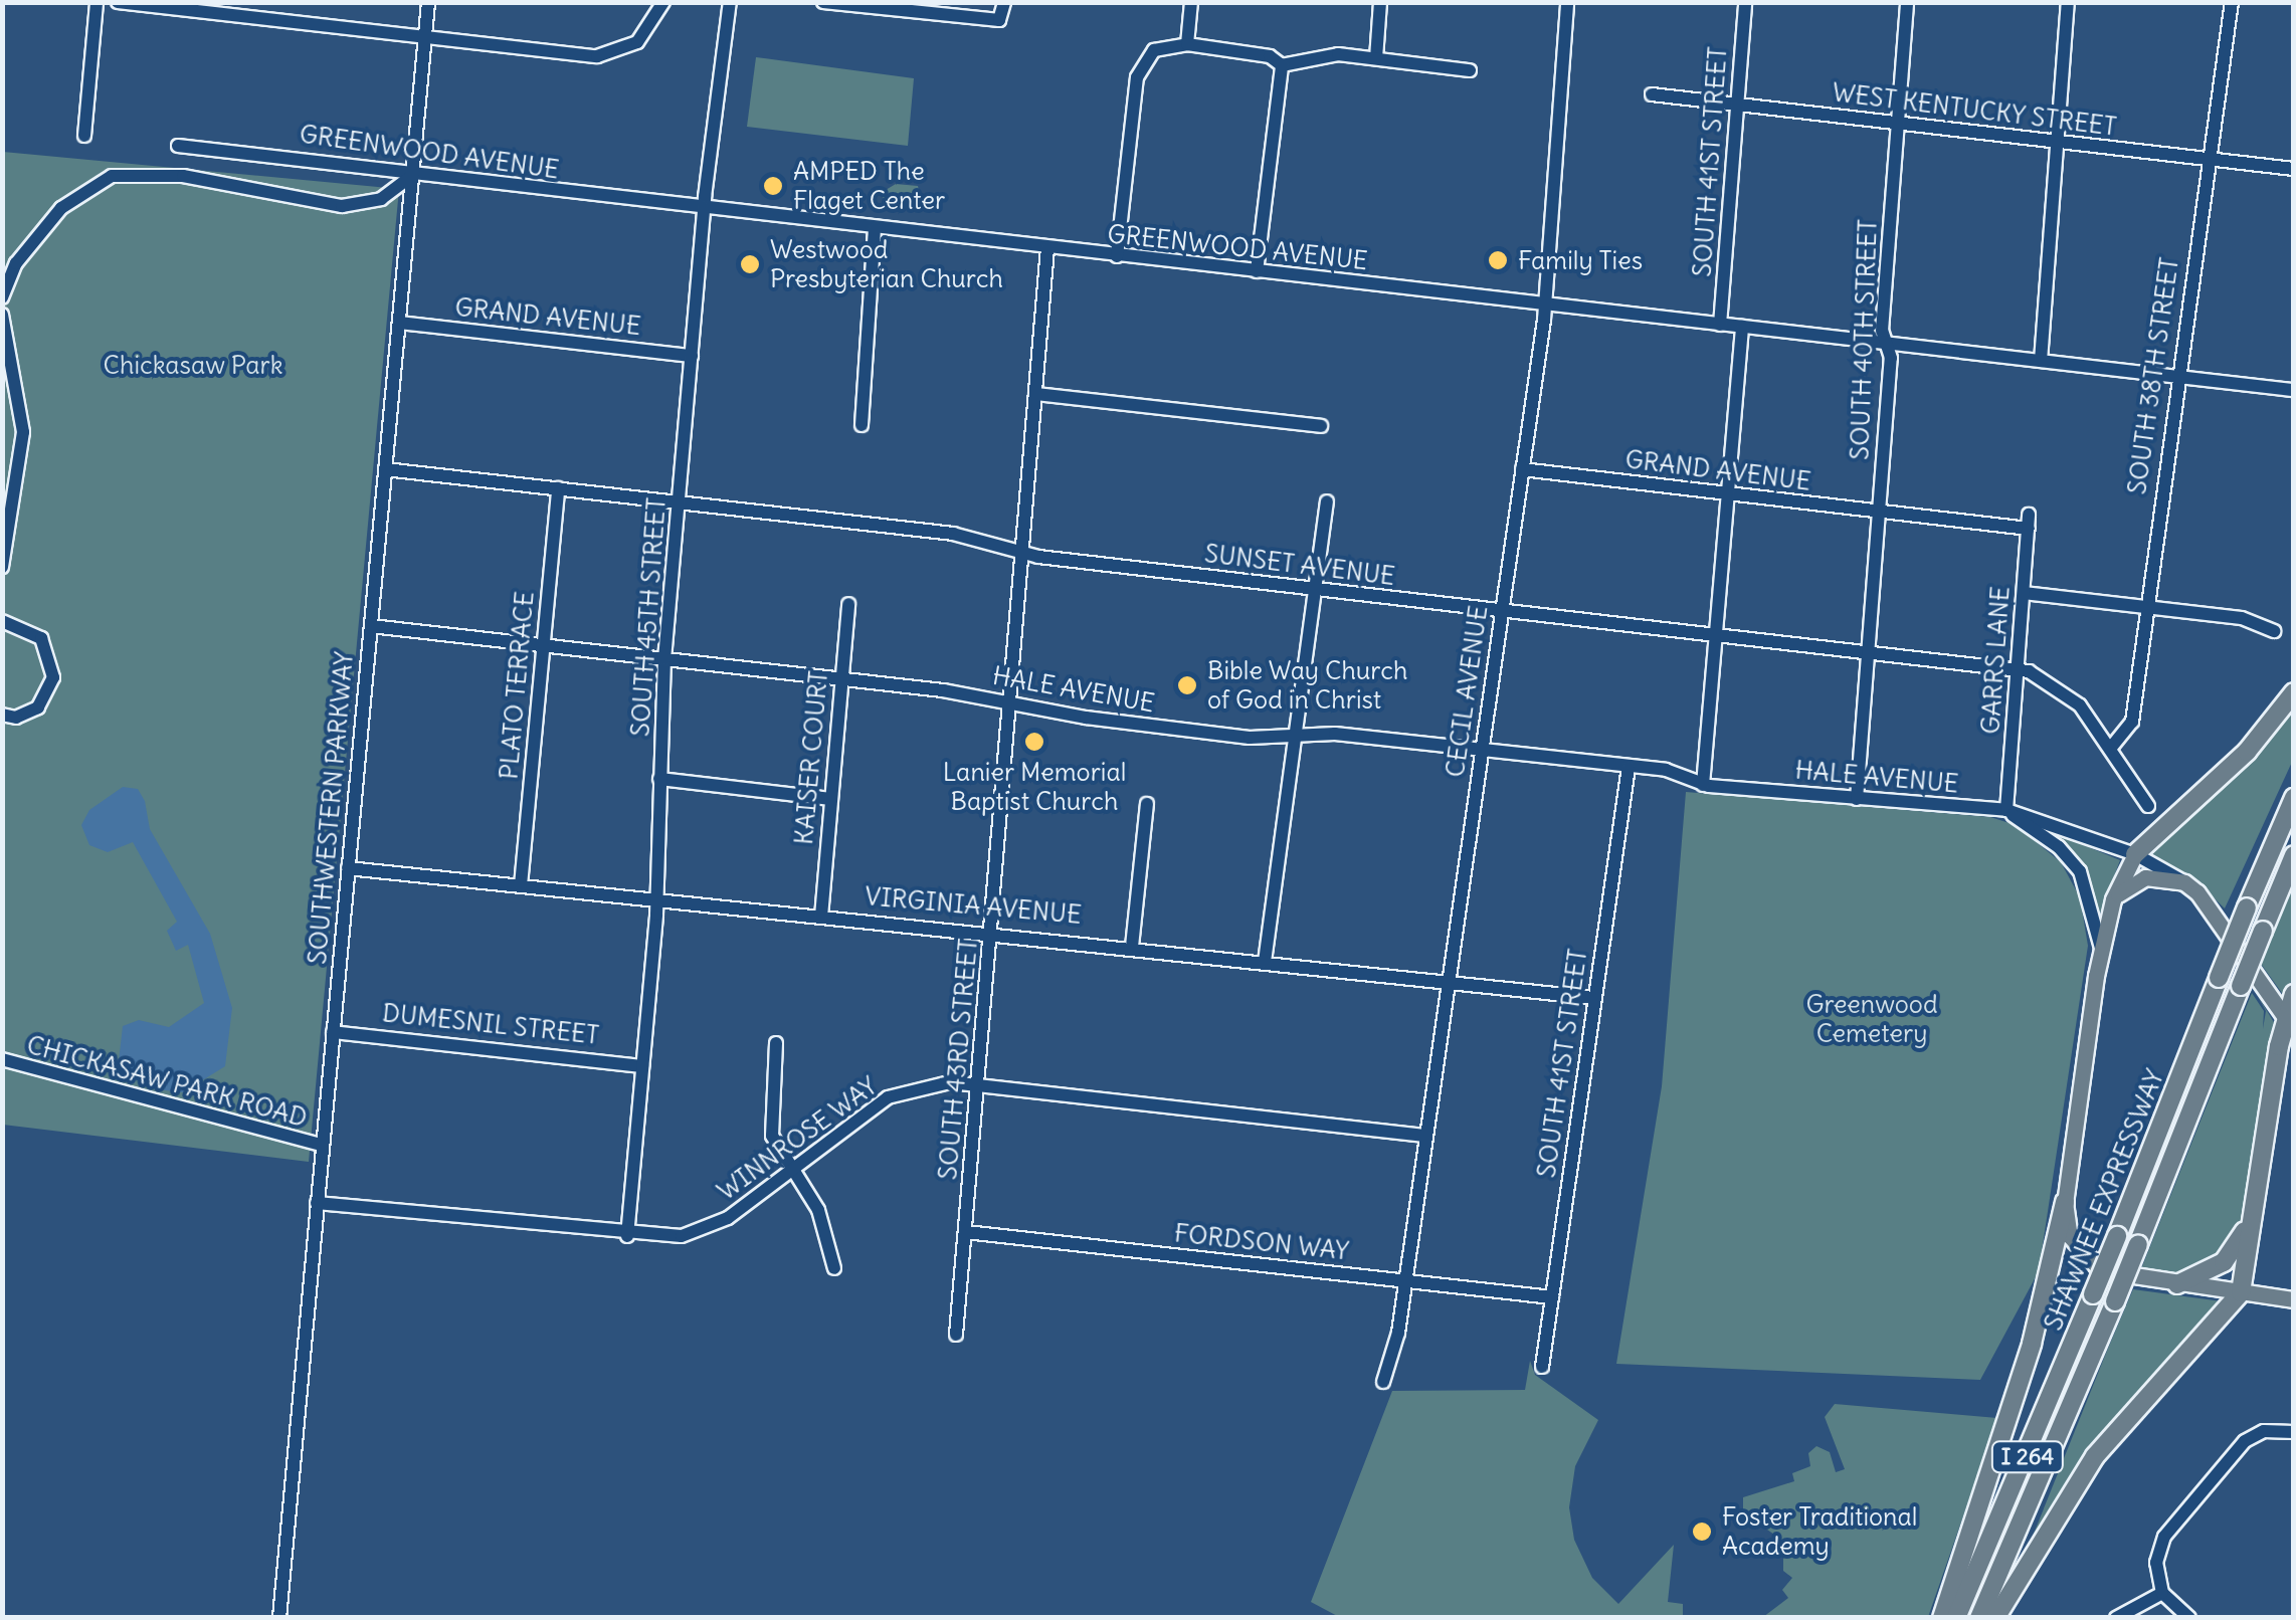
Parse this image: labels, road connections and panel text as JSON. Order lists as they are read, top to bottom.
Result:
{
  "streets": {
    "highway": ["SHAWNEE EXPRESSWAY", "I 264"],
    "street": [
      "WEST KENTUCKY STREET",
      "GREENWOOD AVENUE",
      "SOUTH 41ST STREET",
      "GRAND AVENUE",
      "SOUTH 40TH STREET",
      "SOUTH 38TH STREET",
      "SUNSET AVENUE",
      "SOUTH 45TH STREET",
      "GARRS LANE",
      "PLATO TERRACE",
      "HALE AVENUE",
      "CECIL AVENUE",
      "KAISER COURT",
      "SOUTHWESTERN PARKWAY",
      "VIRGINIA AVENUE",
      "DUMESNIL STREET",
      "SOUTH 43RD STREET",
      "CHICKASAW PARK ROAD",
      "WINNROSE WAY",
      "FORDSON WAY"
    ]
  },
  "crossings": [
    ["WEST KENTUCKY STREET", "SOUTH 41ST STREET"],
    ["WEST KENTUCKY STREET", "SOUTH 40TH STREET"],
    ["WEST KENTUCKY STREET", "SOUTH 38TH STREET"],
    ["GREENWOOD AVENUE", "SOUTH 41ST STREET"],
    ["GREENWOOD AVENUE", "SOUTH 40TH STREET"],
    ["GREENWOOD AVENUE", "SOUTH 38TH STREET"],
    ["GREENWOOD AVENUE", "SOUTH 45TH STREET"],
    ["GREENWOOD AVENUE", "CECIL AVENUE"],
    ["GREENWOOD AVENUE", "SOUTHWESTERN PARKWAY"],
    ["GREENWOOD AVENUE", "SOUTH 43RD STREET"],
    ["SOUTH 41ST STREET", "HALE AVENUE"],
    ["SOUTH 41ST STREET", "VIRGINIA AVENUE"],
    ["SOUTH 41ST STREET", "FORDSON WAY"],
    ["GRAND AVENUE", "SOUTH 40TH STREET"],
    ["GRAND AVENUE", "SOUTH 45TH STREET"],
    ["GRAND AVENUE", "GARRS LANE"],
    ["GRAND AVENUE", "CECIL AVENUE"],
    ["GRAND AVENUE", "SOUTHWESTERN PARKWAY"],
    ["SOUTH 40TH STREET", "SUNSET AVENUE"],
    ["SOUTH 40TH STREET", "HALE AVENUE"],
    ["SOUTH 38TH STREET", "SUNSET AVENUE"],
    ["SUNSET AVENUE", "SOUTH 45TH STREET"],
    ["SUNSET AVENUE", "GARRS LANE"],
    ["SUNSET AVENUE", "PLATO TERRACE"],
    ["SUNSET AVENUE", "CECIL AVENUE"],
    ["SUNSET AVENUE", "SOUTHWESTERN PARKWAY"],
    ["SUNSET AVENUE", "SOUTH 43RD STREET"],
    ["SOUTH 45TH STREET", "HALE AVENUE"],
    ["SOUTH 45TH STREET", "VIRGINIA AVENUE"],
    ["SOUTH 45TH STREET", "DUMESNIL STREET"],
    ["SOUTH 45TH STREET", "WINNROSE WAY"],
    ["GARRS LANE", "HALE AVENUE"],
    ["PLATO TERRACE", "HALE AVENUE"],
    ["PLATO TERRACE", "VIRGINIA AVENUE"],
    ["HALE AVENUE", "CECIL AVENUE"],
    ["HALE AVENUE", "KAISER COURT"],
    ["HALE AVENUE", "SOUTHWESTERN PARKWAY"],
    ["HALE AVENUE", "SOUTH 43RD STREET"],
    ["CECIL AVENUE", "VIRGINIA AVENUE"],
    ["CECIL AVENUE", "WINNROSE WAY"],
    ["CECIL AVENUE", "FORDSON WAY"],
    ["KAISER COURT", "VIRGINIA AVENUE"],
    ["SOUTHWESTERN PARKWAY", "VIRGINIA AVENUE"],
    ["SOUTHWESTERN PARKWAY", "DUMESNIL STREET"],
    ["SOUTHWESTERN PARKWAY", "CHICKASAW PARK ROAD"],
    ["SOUTHWESTERN PARKWAY", "WINNROSE WAY"],
    ["VIRGINIA AVENUE", "SOUTH 43RD STREET"],
    ["SOUTH 43RD STREET", "WINNROSE WAY"],
    ["SOUTH 43RD STREET", "FORDSON WAY"]
  ],
  "parks": ["Chickasaw Park", "Greenwood Cemetery"],
  "places": [
    "AMPED The Flaget Center",
    "Family Ties",
    "Westwood Presbyterian Church",
    "Bible Way Church of God in Christ",
    "Lanier Memorial Baptist Church",
    "Foster Traditional Academy"
  ]
}
